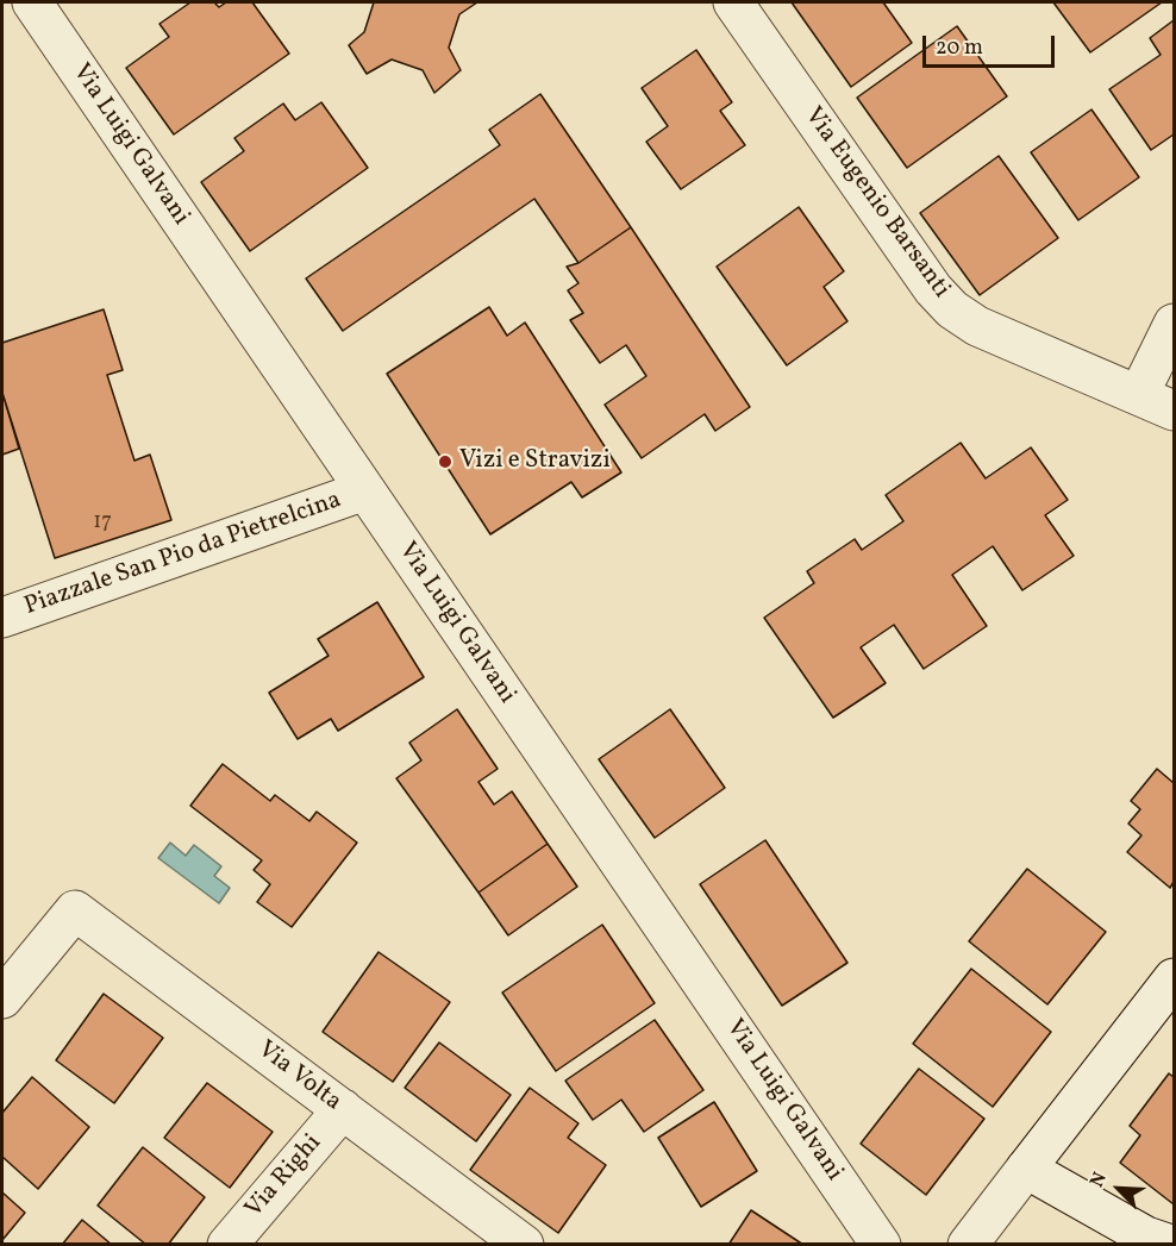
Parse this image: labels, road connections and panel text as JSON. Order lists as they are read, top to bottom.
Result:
{
  "streets": {
    "street": [
      "Via Luigi Galvani",
      "Via Eugenio Barsanti",
      "Piazzale San Pio da Pietrelcina",
      "Via Volta",
      "Via Righi"
    ]
  },
  "crossings": [
    ["Via Luigi Galvani", "Piazzale San Pio da Pietrelcina"],
    ["Via Volta", "Via Righi"]
  ],
  "places": ["Vizi e Stravizi"],
  "house_numbers": ["17"],
  "scale_bar": "20 m",
  "north": "top left"
}
